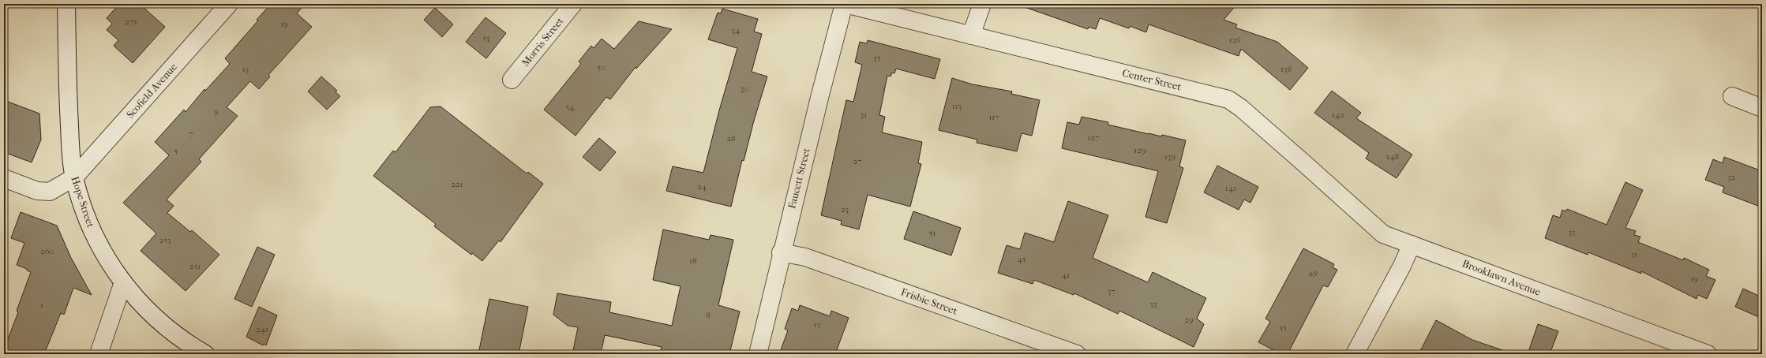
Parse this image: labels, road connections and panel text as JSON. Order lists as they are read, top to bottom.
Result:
{
  "streets": {
    "street": [
      "Morris Street",
      "Center Street",
      "Scofield Avenue",
      "Faucett Street",
      "Hope Street",
      "Brooklawn Avenue",
      "Frisbie Street"
    ]
  },
  "crossings": [
    ["Center Street", "Faucett Street"],
    ["Center Street", "Brooklawn Avenue"],
    ["Scofield Avenue", "Hope Street"],
    ["Faucett Street", "Frisbie Street"]
  ],
  "house_numbers": [
    "275",
    "19",
    "34",
    "53",
    "136",
    "35",
    "50",
    "13",
    "138",
    "30",
    "113",
    "54",
    "9",
    "31",
    "142",
    "117",
    "7",
    "127",
    "28",
    "129",
    "5",
    "139",
    "148",
    "27",
    "32",
    "221",
    "24",
    "141",
    "23",
    "33",
    "51",
    "253",
    "260",
    "31",
    "45",
    "18",
    "251",
    "49",
    "41",
    "19",
    "37",
    "33",
    "1",
    "8",
    "29",
    "13",
    "55",
    "241"
  ]
}
